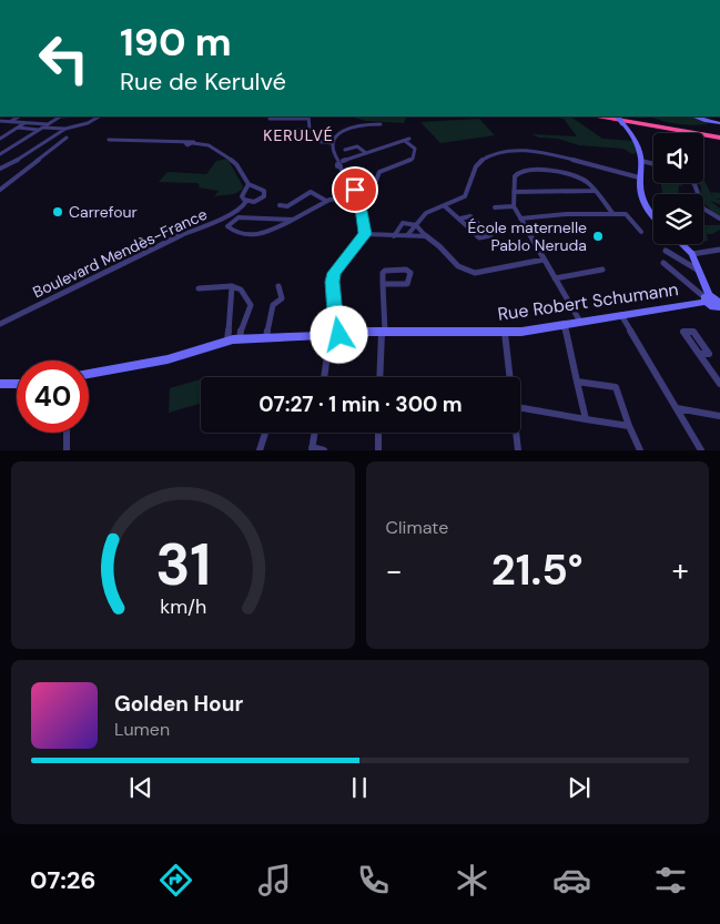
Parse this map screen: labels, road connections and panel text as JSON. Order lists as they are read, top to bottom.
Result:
{
  "streets": {
    "street": ["Boulevard Mendès-France", "Rue Robert Schumann"]
  },
  "districts": ["KERULVÉ"],
  "places": ["Carrefour", "École maternelle Pablo Neruda"],
  "page": {
    "turn": ["190 m", "Rue de Kerulvé"],
    "limit": "40",
    "trip": "07:27 · 1 min · 300 m",
    "tile": "Climate",
    "heat": ["−", "21.5°", "+"],
    "song": ["Golden Hour", "Lumen"],
    "tabs": "07:26",
    "gauge": ["31", "km/h"]
  }
}
